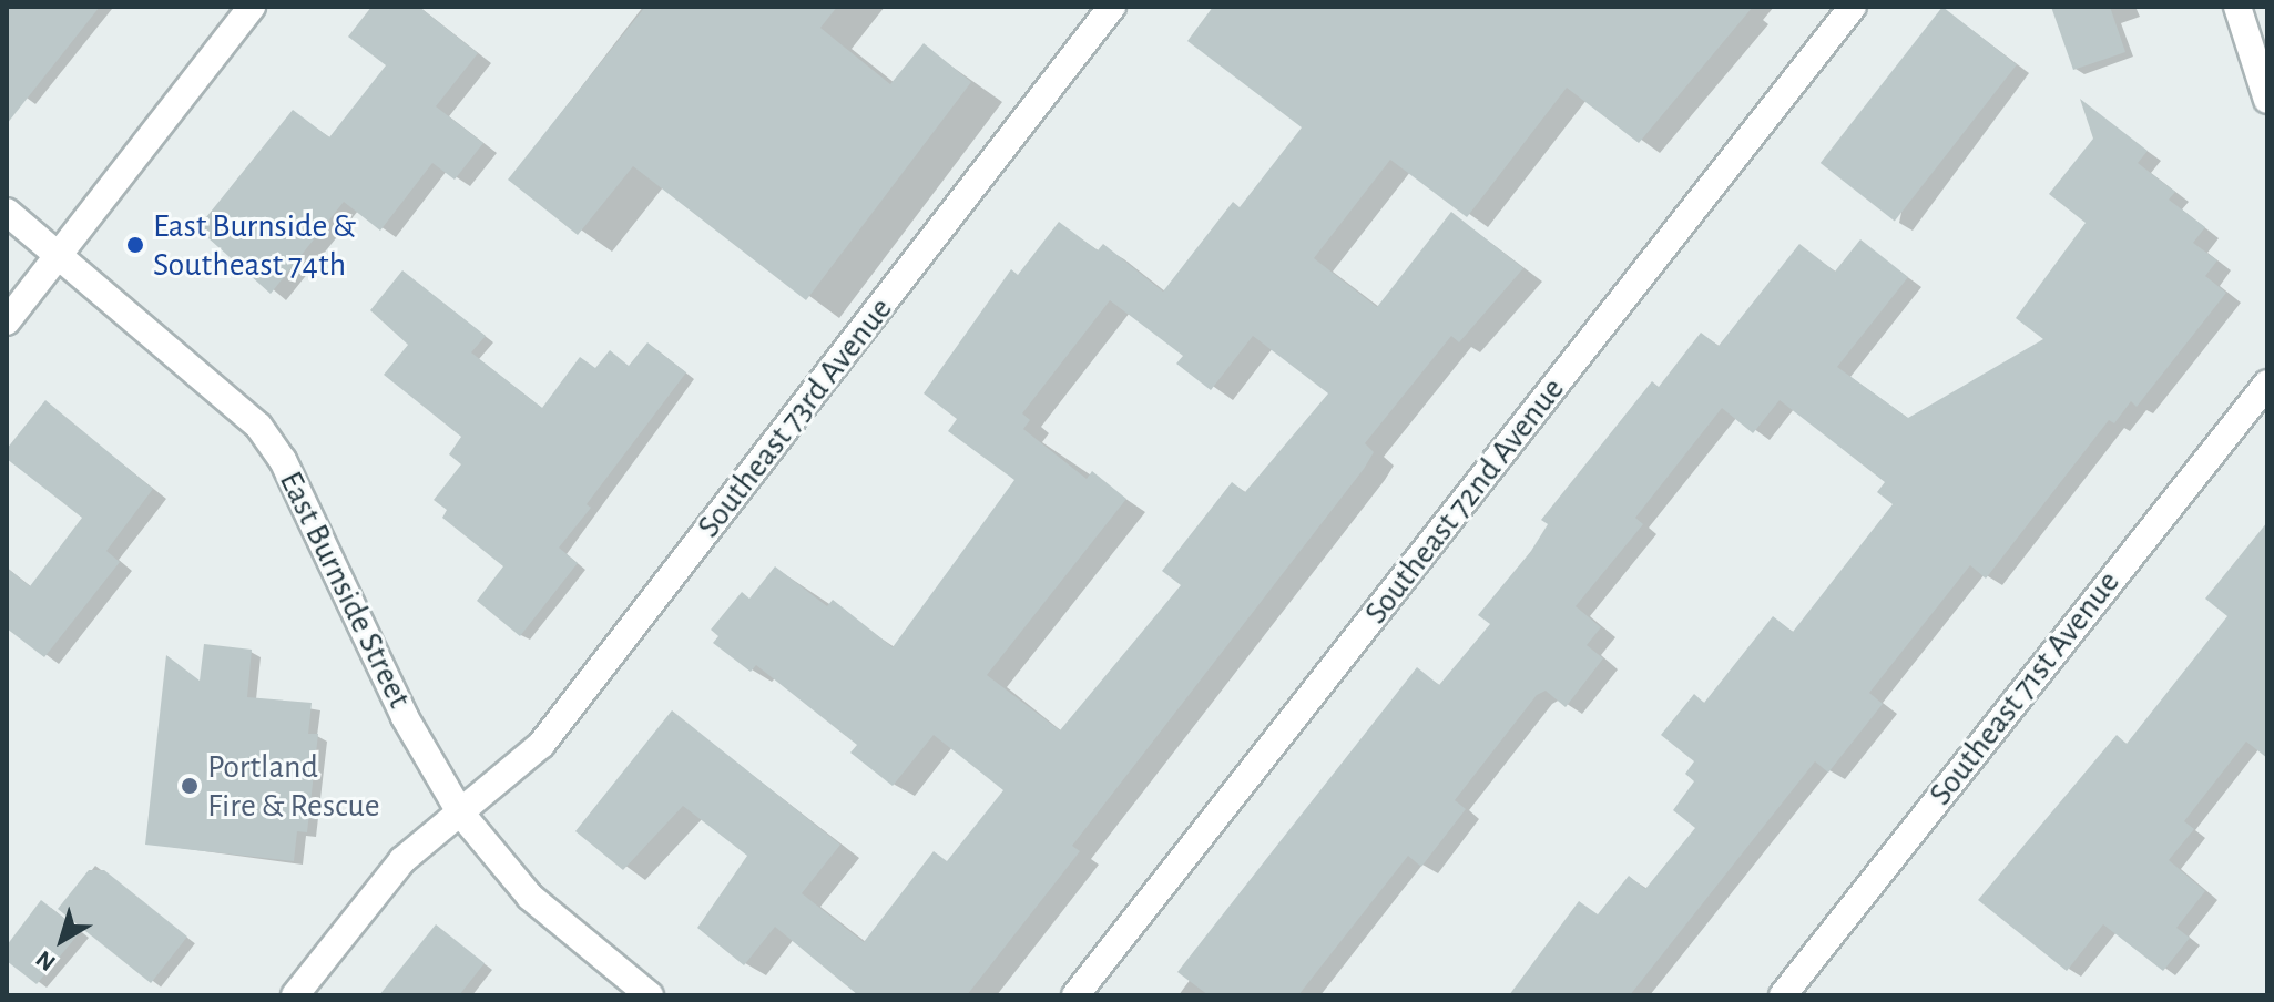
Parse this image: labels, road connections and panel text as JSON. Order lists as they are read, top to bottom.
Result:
{
  "streets": {
    "street": [
      "Southeast 73rd Avenue",
      "Southeast 72nd Avenue",
      "East Burnside Street",
      "Southeast 71st Avenue"
    ]
  },
  "crossings": [
    ["Southeast 73rd Avenue", "East Burnside Street"]
  ],
  "places": ["East Burnside & Southeast 74th", "Portland Fire & Rescue"],
  "north": "bottom left"
}
